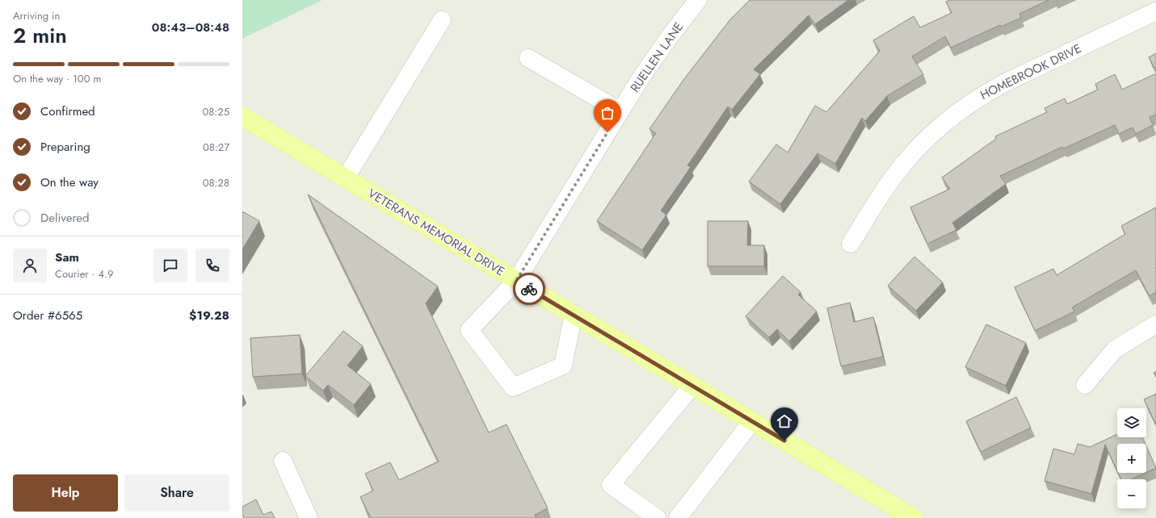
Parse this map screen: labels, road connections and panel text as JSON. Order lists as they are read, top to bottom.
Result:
{
  "streets": {
    "main road": ["VETERANS MEMORIAL DRIVE"],
    "street": ["RUELLEN LANE", "HOMEBROOK DRIVE"]
  },
  "crossings": [
    ["RUELLEN LANE", "VETERANS MEMORIAL DRIVE"]
  ],
  "page": {
    "heading": ["2 min", "Arriving in", "08:43–08:48"],
    "panel": [
      "Sam",
      "Courier · 4.9",
      "Order #6565",
      "$19.28"
    ],
    "bar": "On the way · 100 m",
    "list": [
      ["Confirmed", "08:25"],
      ["Preparing", "08:27"],
      ["On the way", "08:28"],
      "Delivered"
    ],
    "map_buttons": ["+", "−"],
    "buttons": ["Help", "Share"]
  }
}
